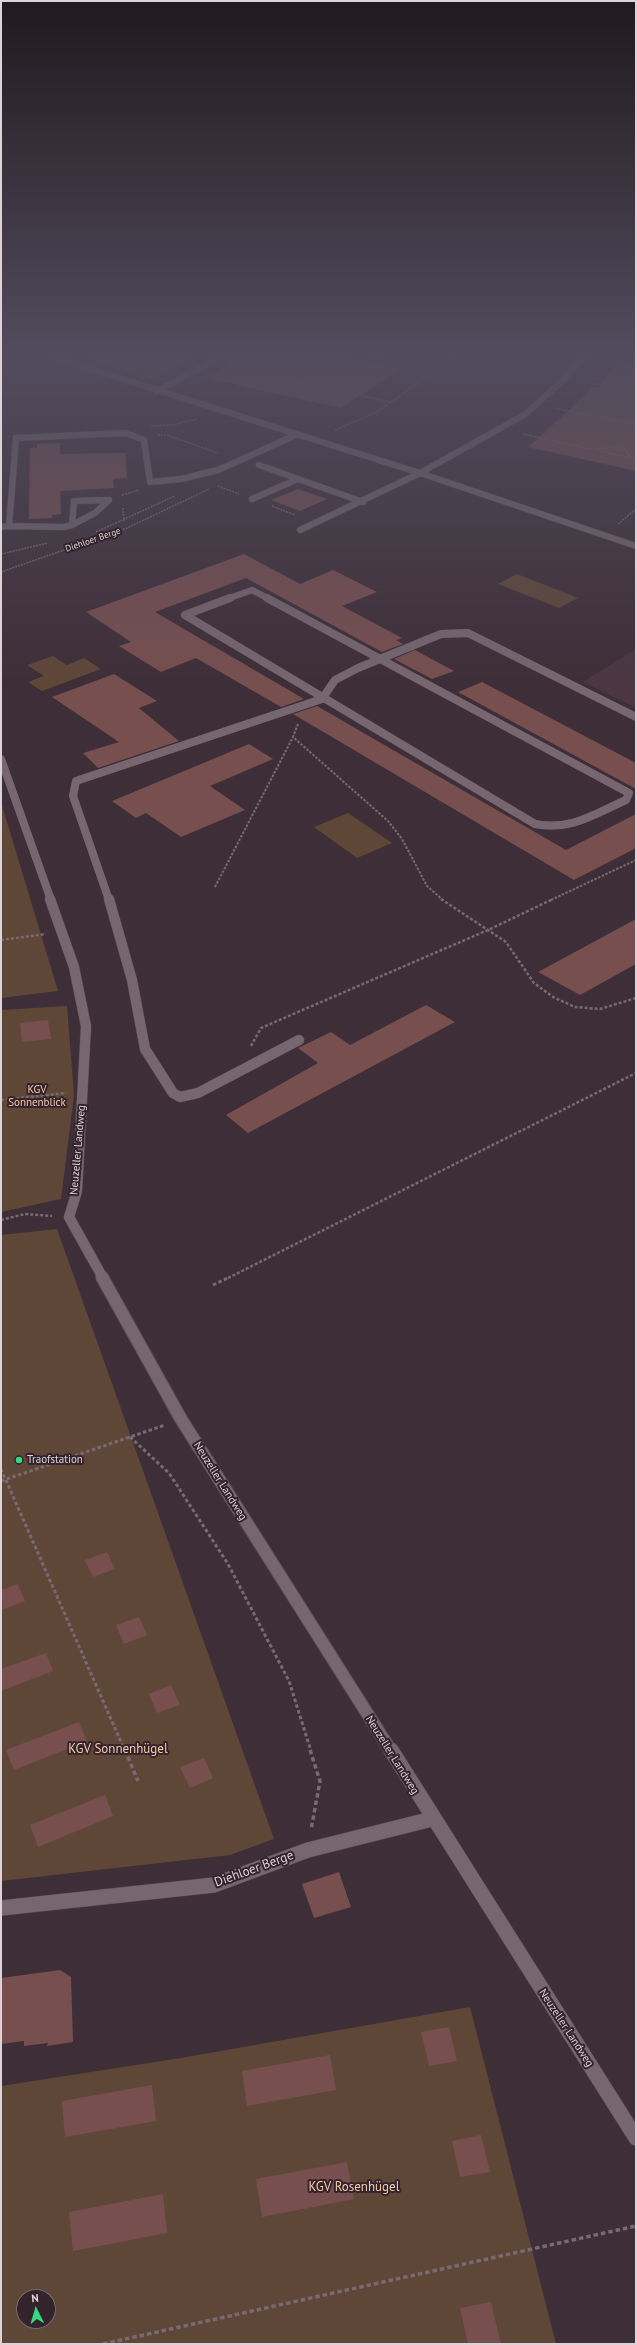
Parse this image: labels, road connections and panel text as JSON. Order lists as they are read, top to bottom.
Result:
{
  "streets": {
    "street": ["Diehloer Berge", "Neuzeller Landweg"]
  },
  "crossings": [
    ["Diehloer Berge", "Neuzeller Landweg"]
  ],
  "parks": ["KGV Sonnenblick", "KGV Sonnenhügel", "KGV Rosenhügel"],
  "places": ["Traofstation"],
  "north": "top"
}
